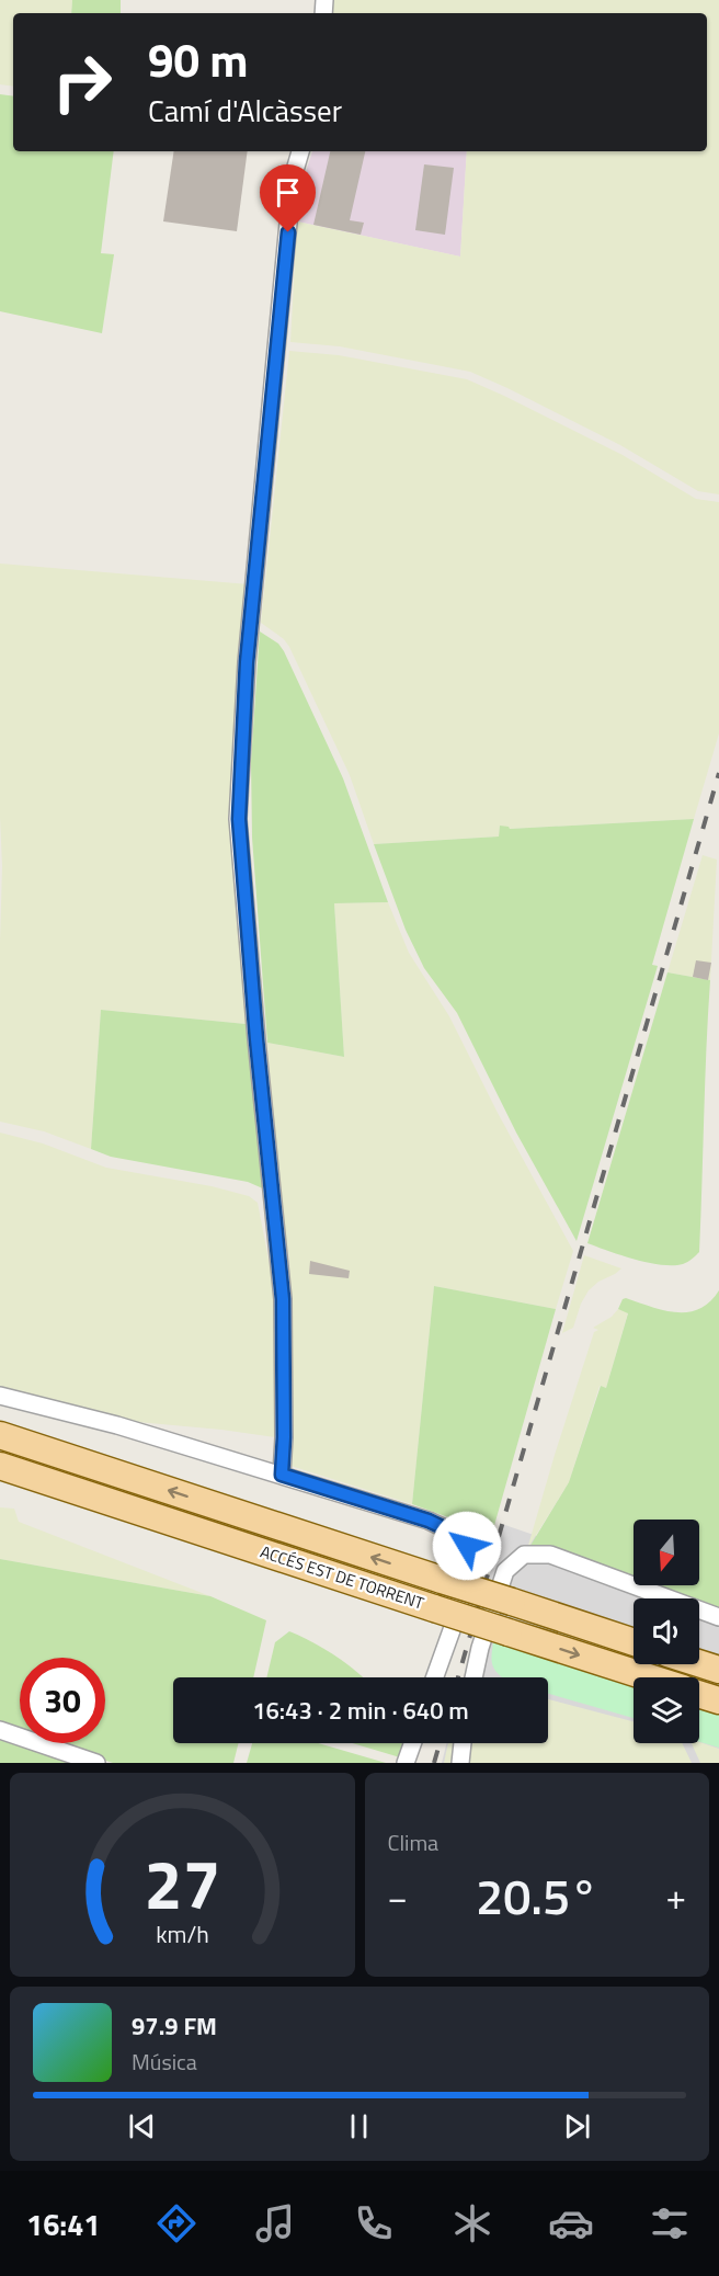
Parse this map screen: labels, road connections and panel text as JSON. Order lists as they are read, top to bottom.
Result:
{
  "streets": {
    "main road": ["ACCÉS EST DE TORRENT"]
  },
  "north": "bottom",
  "page": {
    "turn": ["90 m", "Camí d'Alcàsser"],
    "limit": "30",
    "trip": "16:43 · 2 min · 640 m",
    "tile": "Clima",
    "heat": ["−", "20.5°", "+"],
    "song": ["97.9 FM", "Música"],
    "tabs": "16:41",
    "gauge": ["27", "km/h"]
  }
}
